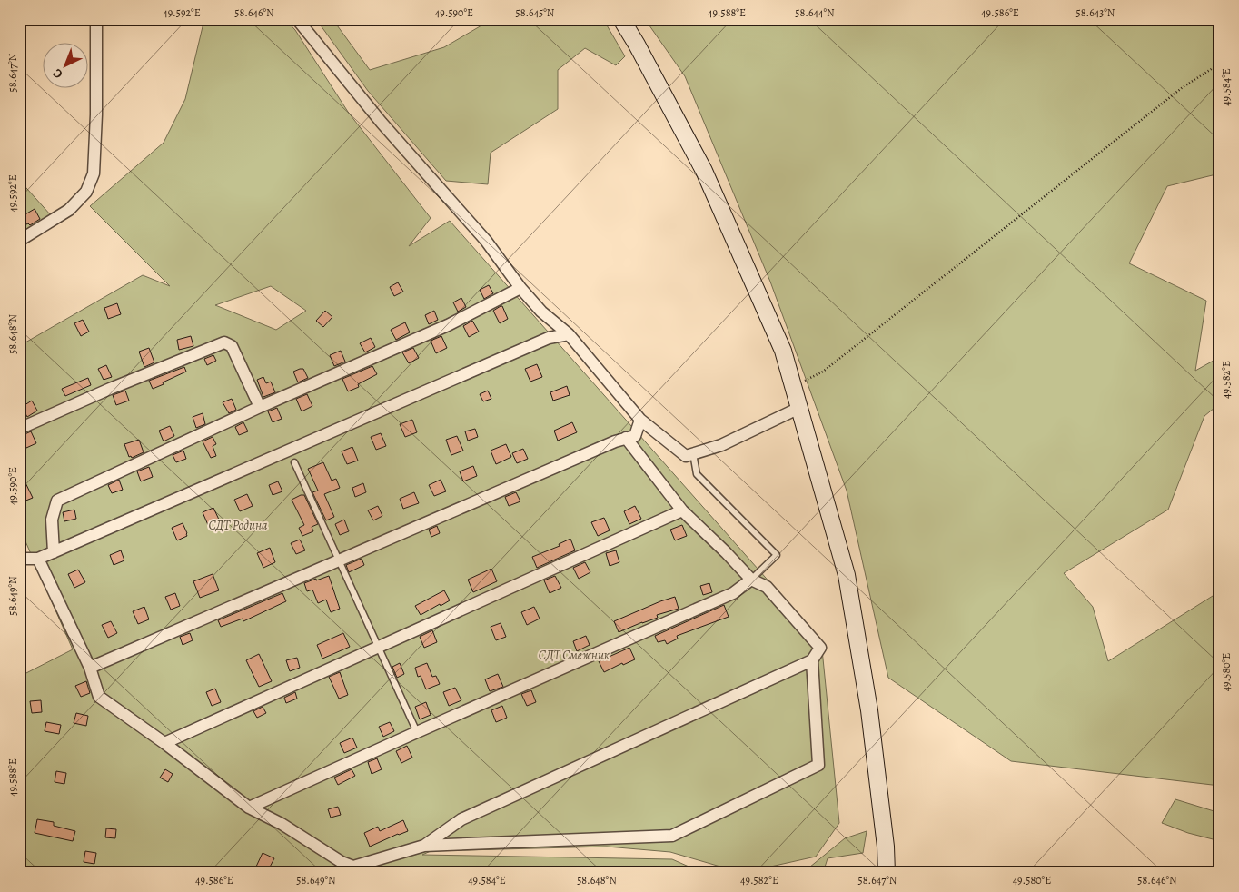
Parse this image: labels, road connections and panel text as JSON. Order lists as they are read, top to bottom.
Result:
{
  "parks": ["СДТ Родина", "СДТ Смежник"],
  "north": "bottom left",
  "coordinates": [
    "49.592°E",
    "58.646°N",
    "49.590°E",
    "58.645°N",
    "49.588°E",
    "58.644°N",
    "49.586°E",
    "58.643°N",
    "58.647°N",
    "49.584°E",
    "58.648°N",
    "49.582°E",
    "58.649°N",
    "49.580°E"
  ]
}
